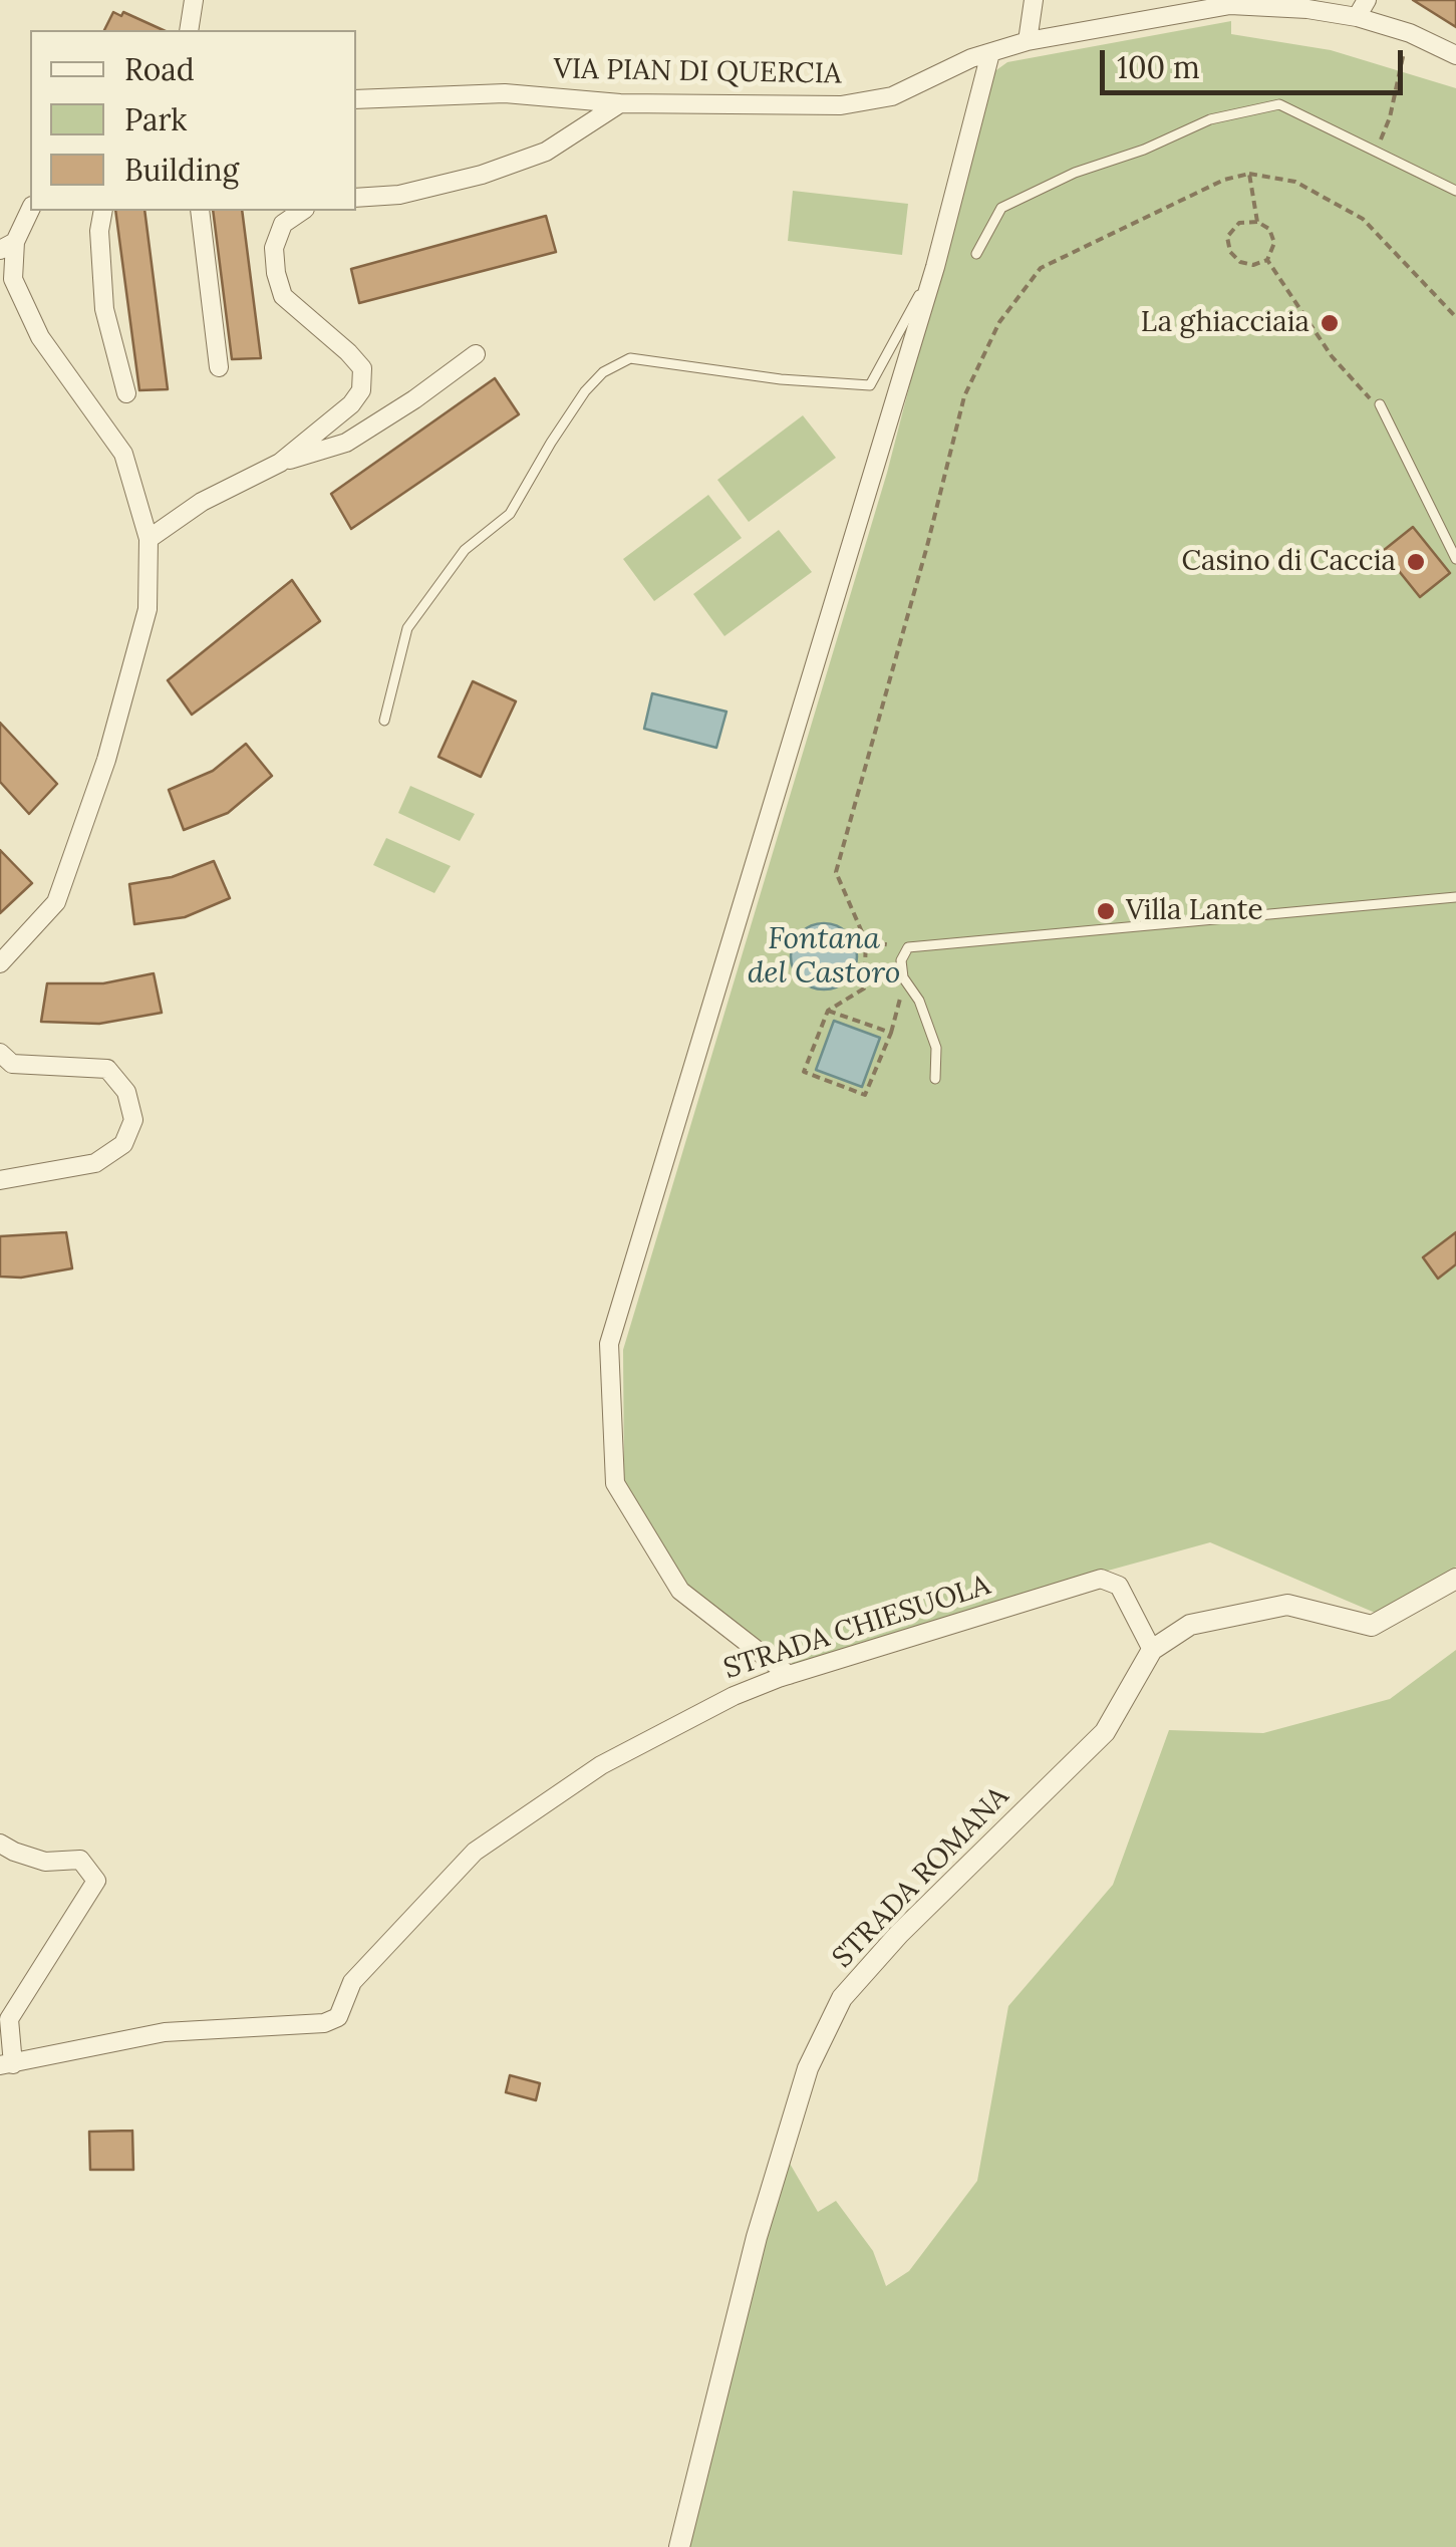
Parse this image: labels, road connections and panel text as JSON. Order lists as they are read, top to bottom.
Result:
{
  "streets": {
    "street": ["VIA PIAN DI QUERCIA", "STRADA CHIESUOLA", "STRADA ROMANA"]
  },
  "crossings": [
    ["STRADA CHIESUOLA", "STRADA ROMANA"]
  ],
  "water": ["Fontana del Castoro"],
  "places": ["La ghiacciaia", "Casino di Caccia", "Villa Lante"],
  "legend": ["Road", "Park", "Building"],
  "scale_bar": "100 m"
}
